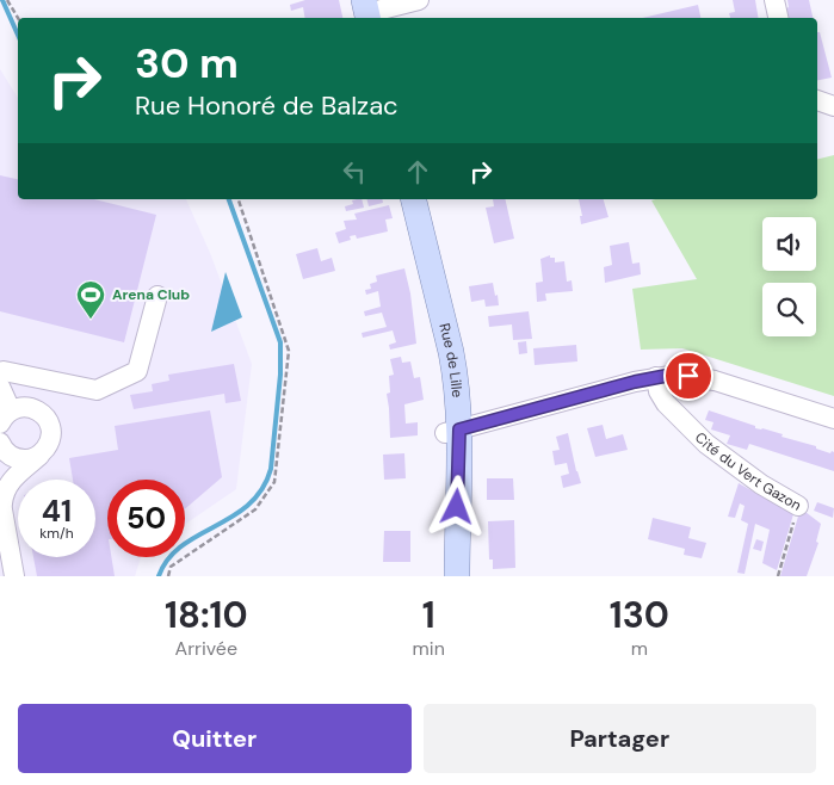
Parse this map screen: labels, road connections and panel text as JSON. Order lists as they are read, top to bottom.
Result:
{
  "streets": {
    "main road": ["Rue de Lille"],
    "street": ["Cité du Vert Gazon"]
  },
  "places": {
    "sports": ["Arena Club"]
  },
  "page": {
    "turn": ["30 m", "Rue Honoré de Balzac"],
    "speed": "41 km/h",
    "limit": "50",
    "eta": [
      "18:10",
      "Arrivée",
      "1",
      "min",
      "130",
      "m"
    ],
    "buttons": ["Quitter", "Partager"]
  }
}
